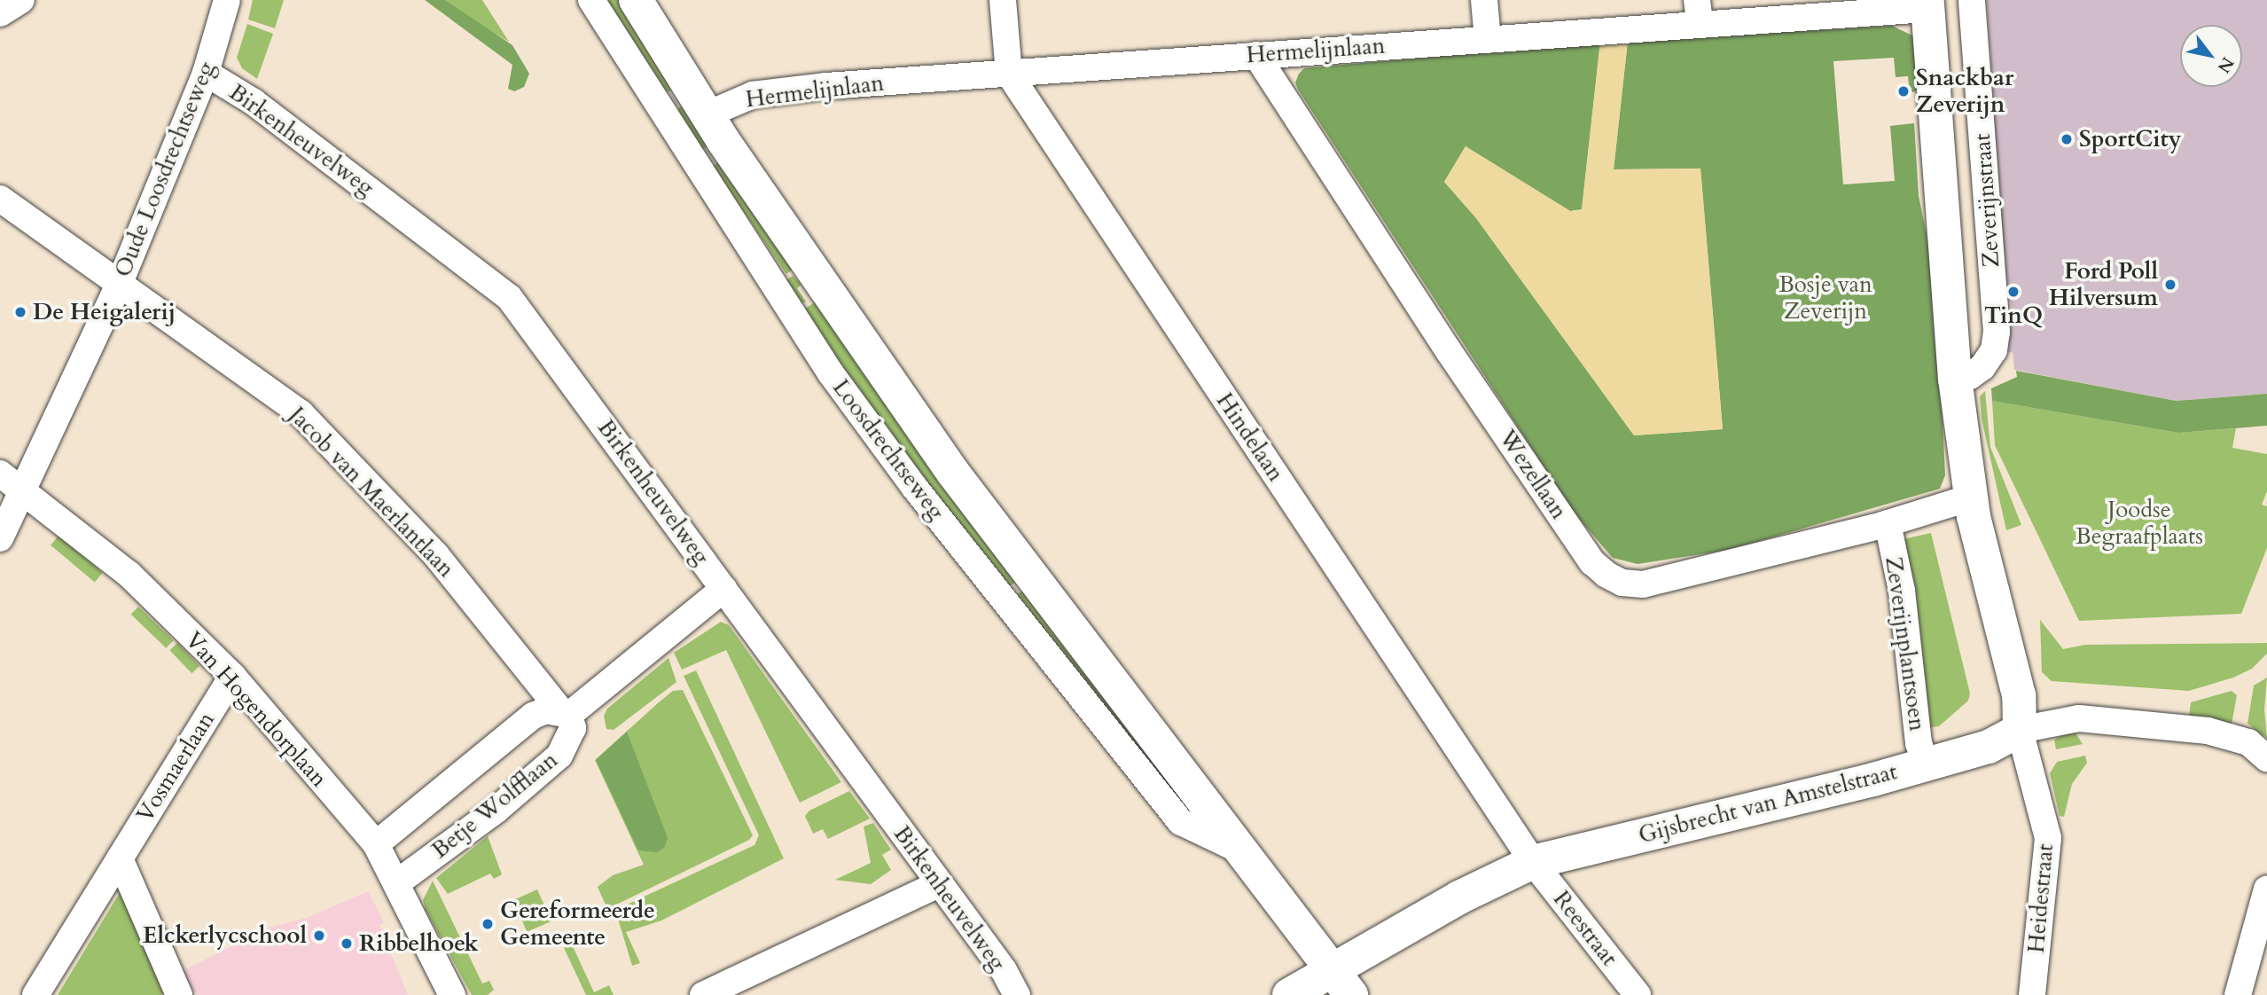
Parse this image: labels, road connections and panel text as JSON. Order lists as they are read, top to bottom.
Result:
{
  "streets": {
    "street": [
      "Hermelijnlaan",
      "Birkenheuvelweg",
      "Oude Loosdrechtseweg",
      "Zeverijnstraat",
      "Hindelaan",
      "Loosdrechtseweg",
      "Wezellaan",
      "Jacob van Maerlantlaan",
      "Zeverijnplantsoen",
      "Van Hogendorplaan",
      "Vosmaerlaan",
      "Gijsbrecht van Amstelstraat",
      "Betje Wolfflaan",
      "Heidestraat",
      "Reestraat"
    ]
  },
  "crossings": [
    ["Hermelijnlaan", "Zeverijnstraat"],
    ["Hermelijnlaan", "Hindelaan"],
    ["Hermelijnlaan", "Loosdrechtseweg"],
    ["Hermelijnlaan", "Wezellaan"],
    ["Birkenheuvelweg", "Oude Loosdrechtseweg"],
    ["Birkenheuvelweg", "Betje Wolfflaan"],
    ["Oude Loosdrechtseweg", "Jacob van Maerlantlaan"],
    ["Oude Loosdrechtseweg", "Van Hogendorplaan"],
    ["Zeverijnstraat", "Wezellaan"],
    ["Zeverijnstraat", "Gijsbrecht van Amstelstraat"],
    ["Zeverijnstraat", "Heidestraat"],
    ["Hindelaan", "Gijsbrecht van Amstelstraat"],
    ["Hindelaan", "Reestraat"],
    ["Loosdrechtseweg", "Gijsbrecht van Amstelstraat"],
    ["Wezellaan", "Zeverijnplantsoen"],
    ["Jacob van Maerlantlaan", "Betje Wolfflaan"],
    ["Zeverijnplantsoen", "Gijsbrecht van Amstelstraat"],
    ["Van Hogendorplaan", "Vosmaerlaan"],
    ["Van Hogendorplaan", "Betje Wolfflaan"],
    ["Gijsbrecht van Amstelstraat", "Heidestraat"],
    ["Gijsbrecht van Amstelstraat", "Reestraat"]
  ],
  "parks": ["Bosje van Zeverijn", "Joodse Begraafplaats"],
  "places": [
    "Snackbar Zeverijn",
    "SportCity",
    "Ford Poll Hilversum",
    "TinQ",
    "De Heigalerij",
    "Gereformeerde Gemeente",
    "Elckerlycschool",
    "Ribbelhoek"
  ],
  "north": "bottom right"
}
